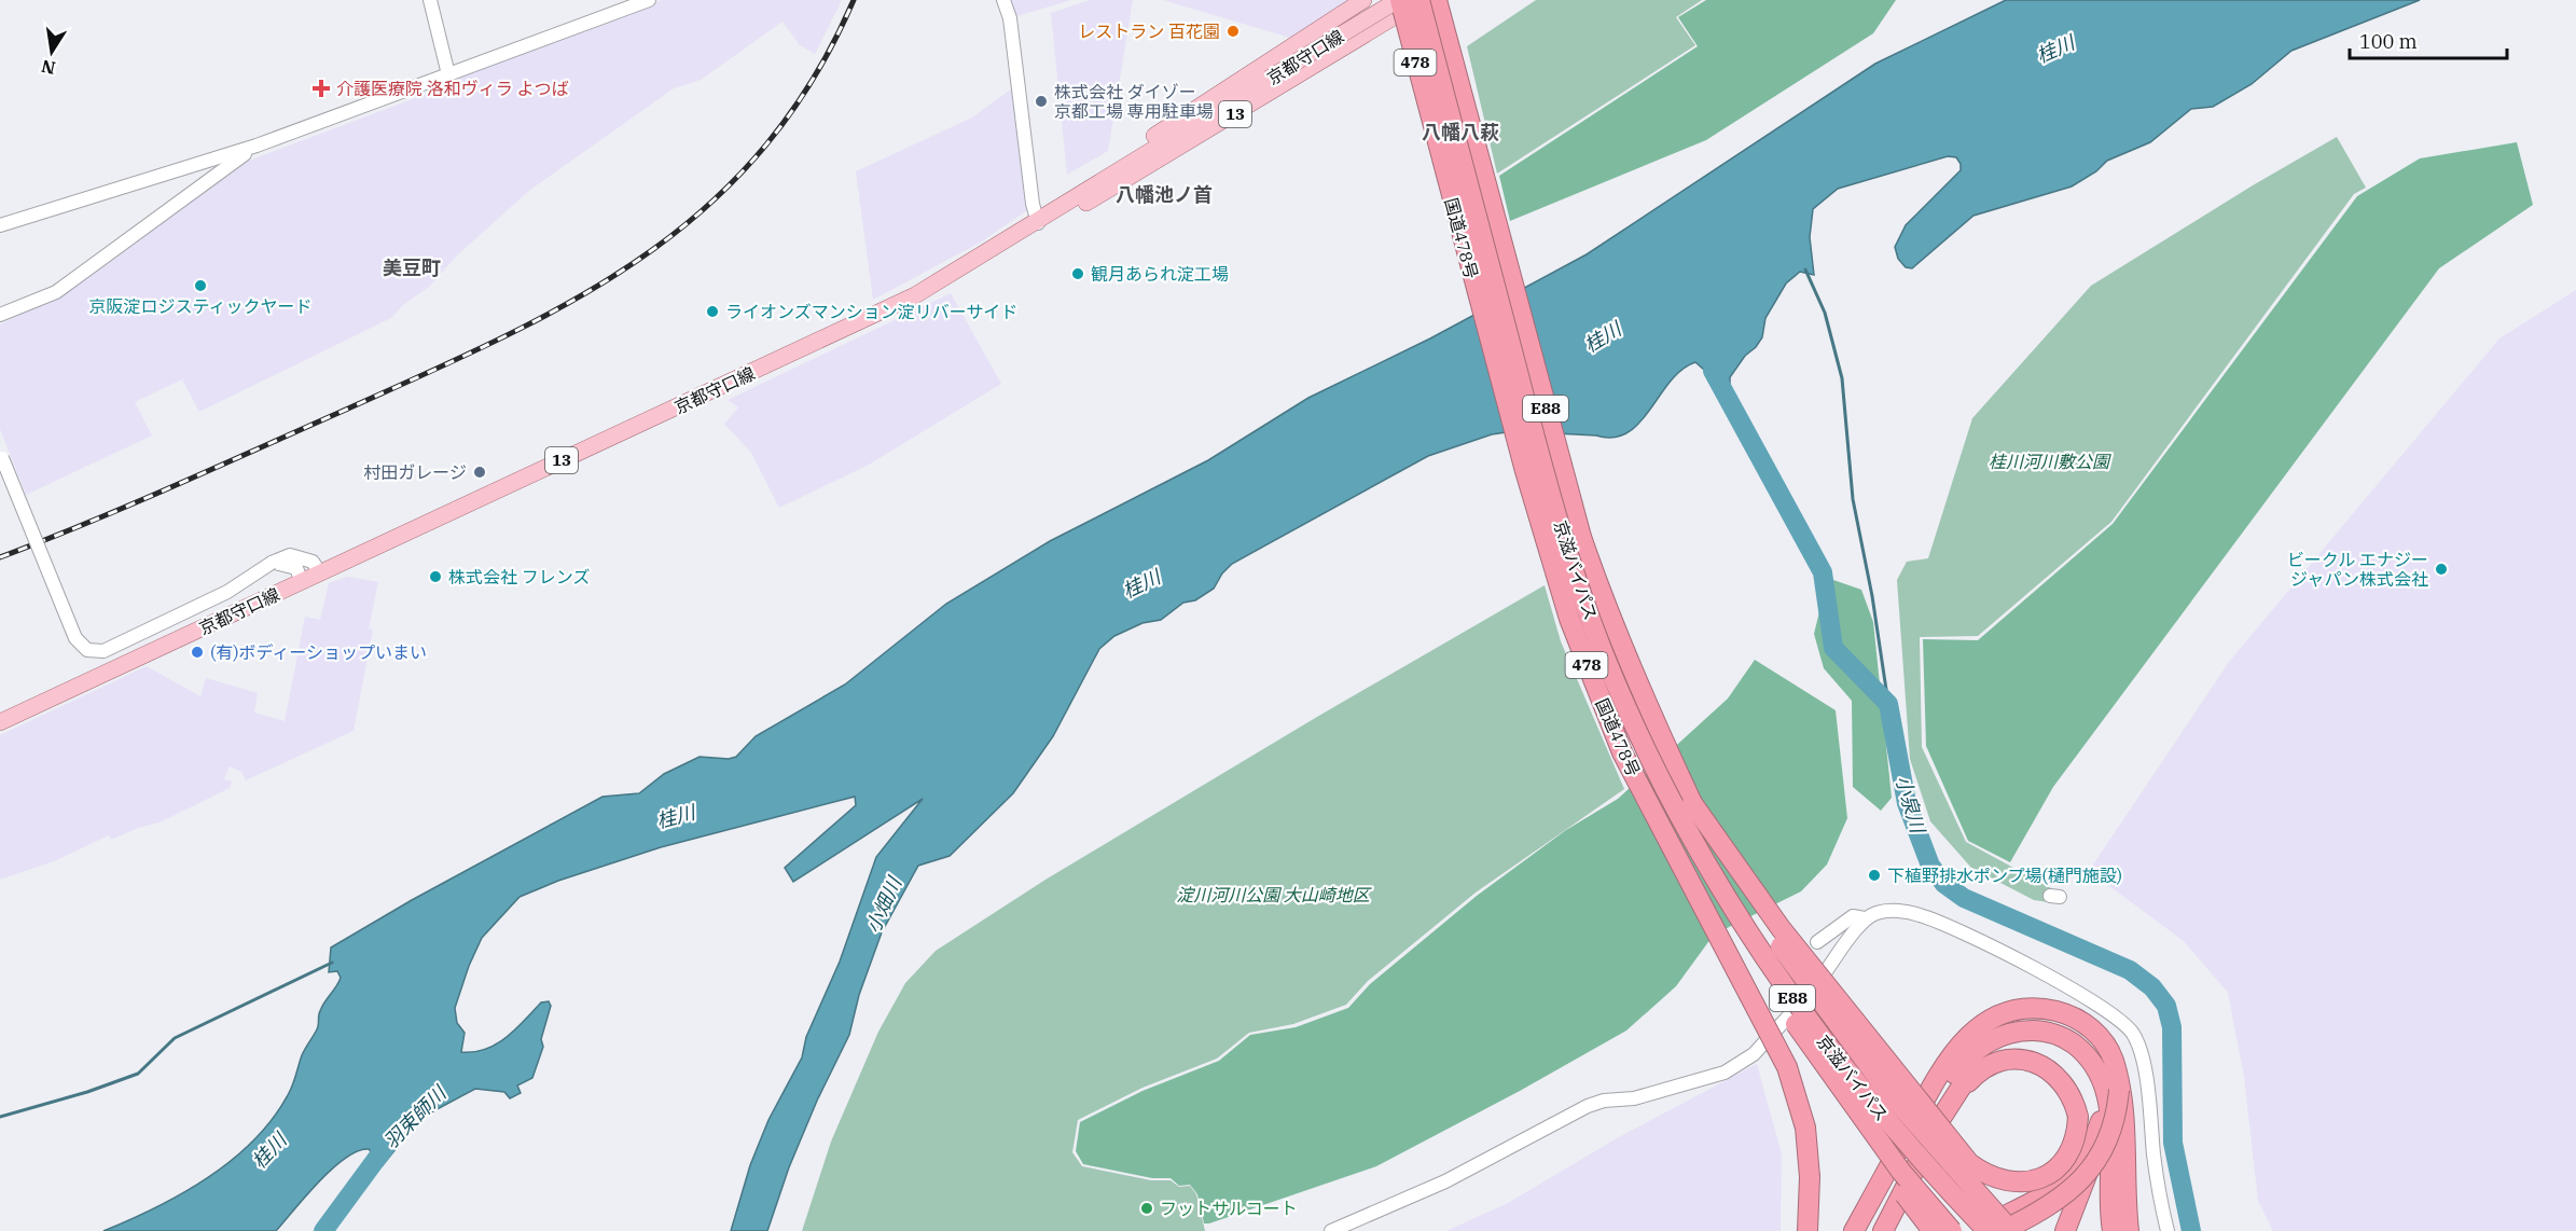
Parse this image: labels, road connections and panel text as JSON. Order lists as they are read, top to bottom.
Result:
{
  "streets": {
    "highway": [
      "478",
      "国道478号",
      "E88",
      "京滋バイパス"
    ],
    "main road": ["京都守口線", "13"]
  },
  "crossings": [
    ["京都守口線", "13"],
    ["京都守口線", "国道478号"],
    ["13", "京滋バイパス"],
    ["E88", "京滋バイパス"]
  ],
  "districts": ["八幡八萩", "八幡池ノ首", "美豆町"],
  "water": [
    "桂川",
    "小泉川",
    "小畑川",
    "羽束師川"
  ],
  "parks": ["桂川河川敷公園", "淀川河川公園 大山崎地区"],
  "places": {
    "other": [
      "レストラン 百花園",
      "株式会社 ダイゾー 京都工場 専用駐車場",
      "観月あられ淀工場",
      "京阪淀ロジスティックヤード",
      "ライオンズマンション淀リバーサイド",
      "村田ガレージ",
      "ビークル エナジー ジャパン株式会社",
      "株式会社 フレンズ",
      "(有)ボディーショップいまい",
      "下植野排水ポンプ場(樋門施設)",
      "フットサルコート"
    ],
    "health": ["介護医療院 洛和ヴィラ よつば"]
  },
  "scale_bar": "100 m",
  "north": "bottom"
}
